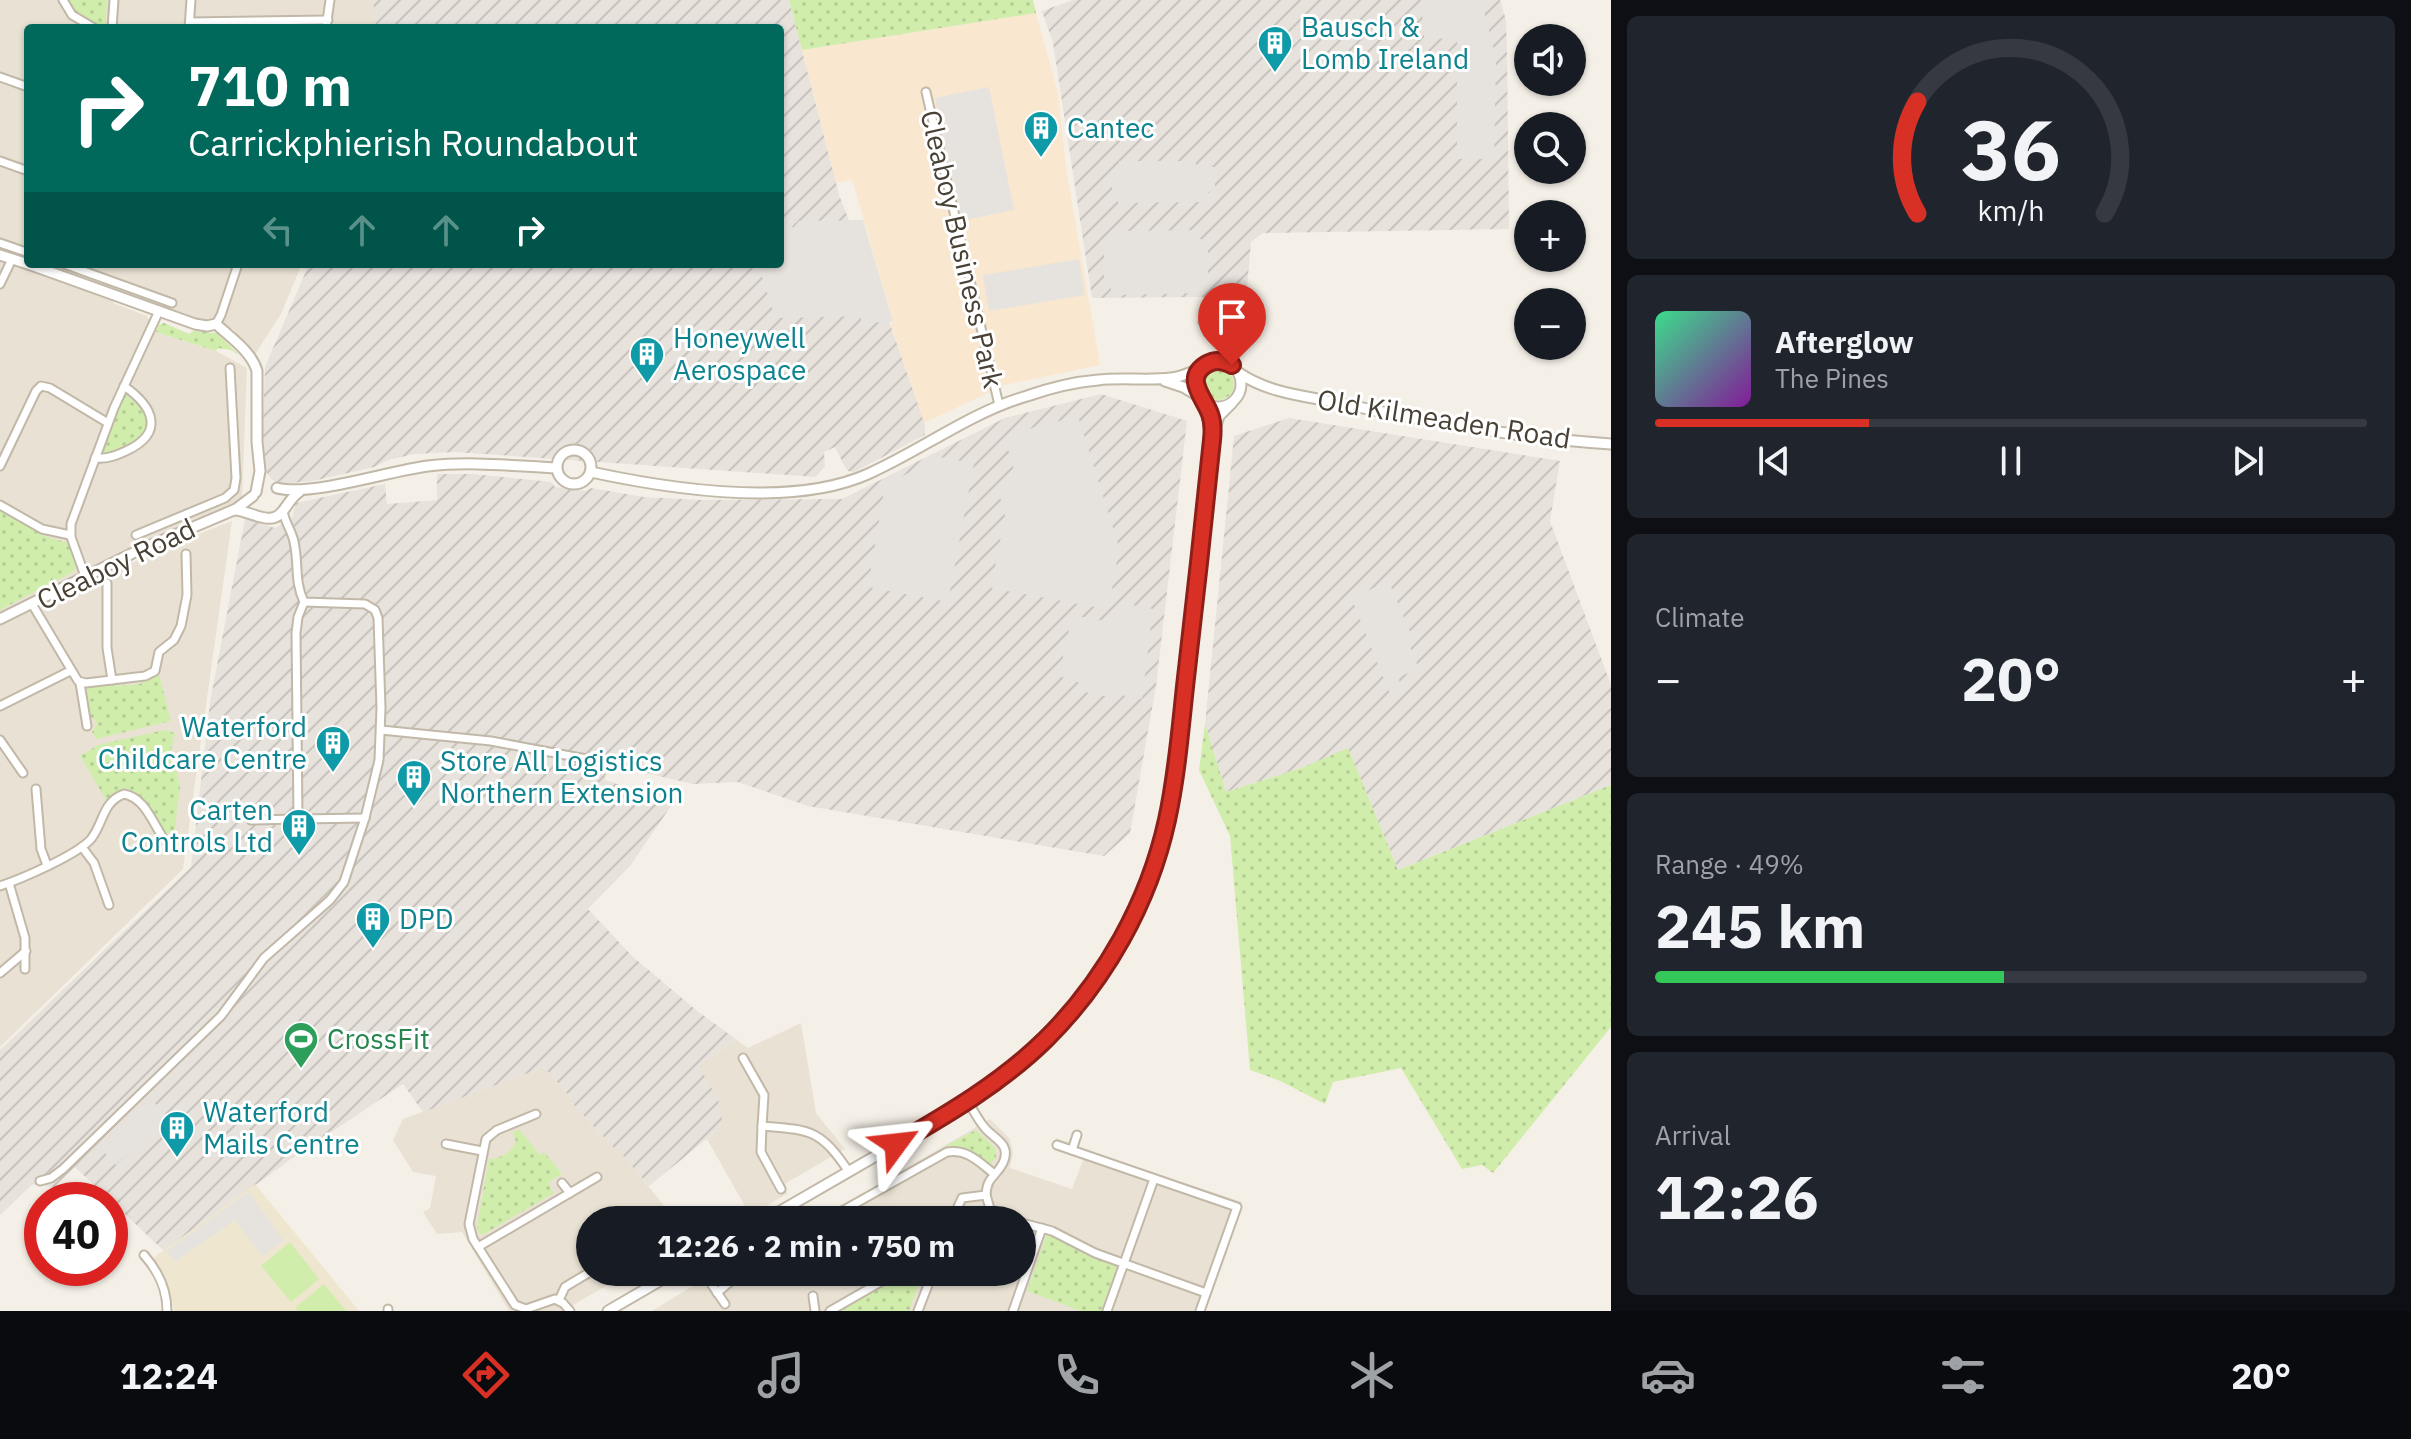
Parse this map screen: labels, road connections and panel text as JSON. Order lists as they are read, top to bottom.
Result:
{
  "streets": {
    "street": ["Cleaboy Business Park", "Old Kilmeaden Road", "Cleaboy Road"]
  },
  "places": {
    "building": [
      "Bausch & Lomb Ireland",
      "Cantec",
      "Honeywell Aerospace",
      "Waterford Childcare Centre",
      "Store All Logistics Northern Extension",
      "Carten Controls Ltd",
      "DPD",
      "Waterford Mails Centre"
    ],
    "sports": ["CrossFit"]
  },
  "page": {
    "map_buttons": ["+", "−"],
    "turn": ["710 m", "Carrickphierish Roundabout"],
    "song": ["Afterglow", "The Pines"],
    "tile": [
      "Climate",
      ["Range · 49%", "245 km"],
      ["Arrival", "12:26"]
    ],
    "heat": ["−", "20°", "+"],
    "limit": "40",
    "trip": "12:26 · 2 min · 750 m",
    "tabs": ["12:24", "20°"],
    "gauge": ["36", "km/h"]
  }
}
